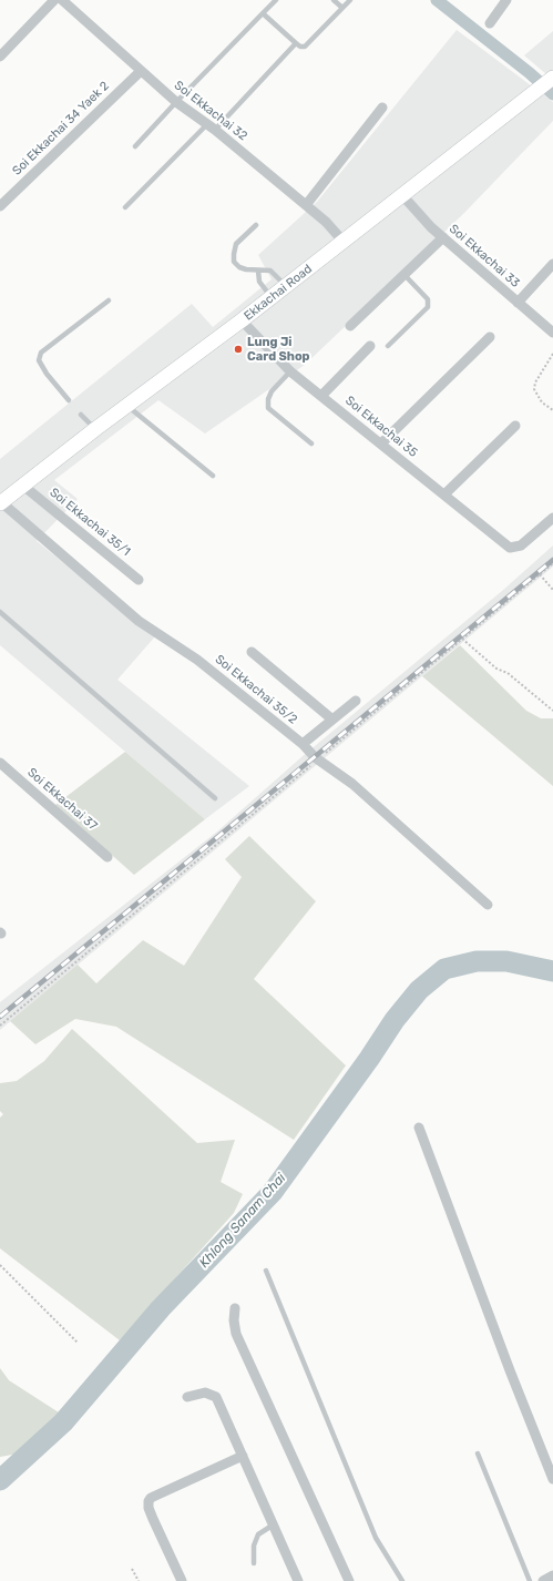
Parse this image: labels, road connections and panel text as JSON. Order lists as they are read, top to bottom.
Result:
{
  "streets": {
    "main road": ["Ekkachai Road"],
    "street": [
      "Soi Ekkachai 32",
      "Soi Ekkachai 34 Yaek 2",
      "Soi Ekkachai 33",
      "Soi Ekkachai 35",
      "Soi Ekkachai 35/1",
      "Soi Ekkachai 35/2",
      "Soi Ekkachai 37"
    ]
  },
  "crossings": [
    ["Soi Ekkachai 32", "Soi Ekkachai 34 Yaek 2"],
    ["Soi Ekkachai 32", "Ekkachai Road"],
    ["Soi Ekkachai 33", "Ekkachai Road"],
    ["Ekkachai Road", "Soi Ekkachai 35"],
    ["Ekkachai Road", "Soi Ekkachai 35/1"],
    ["Ekkachai Road", "Soi Ekkachai 35/2"]
  ],
  "water": ["Khlong Sanam Chai"],
  "places": ["Lung Ji Card Shop"]
}
